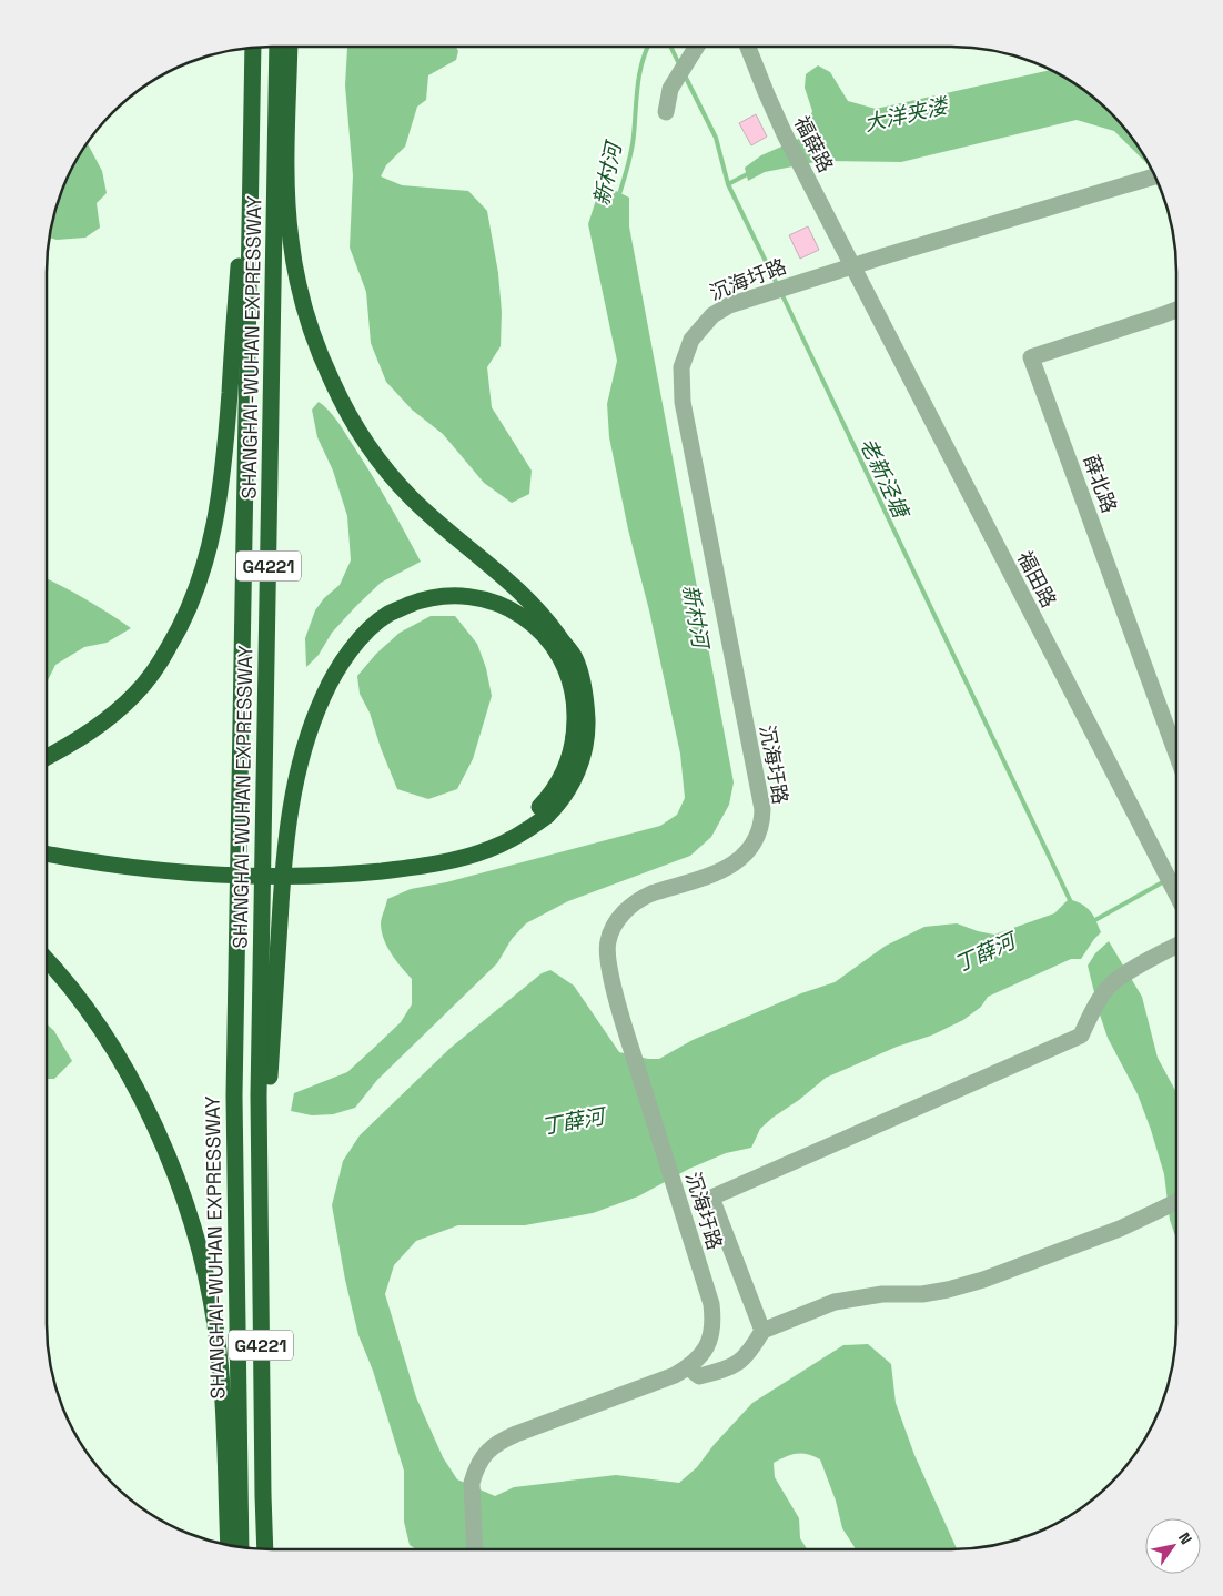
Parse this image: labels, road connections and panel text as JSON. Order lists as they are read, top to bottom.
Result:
{
  "streets": {
    "highway": ["SHANGHAI-WUHAN EXPRESSWAY", "G4221"],
    "street": [
      "福薛路",
      "沉海圩路",
      "薛北路",
      "福田路"
    ]
  },
  "crossings": [
    ["福薛路", "沉海圩路"],
    ["福薛路", "福田路"],
    ["沉海圩路", "福田路"]
  ],
  "water": [
    "大洋夹溇",
    "新村河",
    "老新泾塘",
    "丁薛河"
  ],
  "north": "top right"
}
